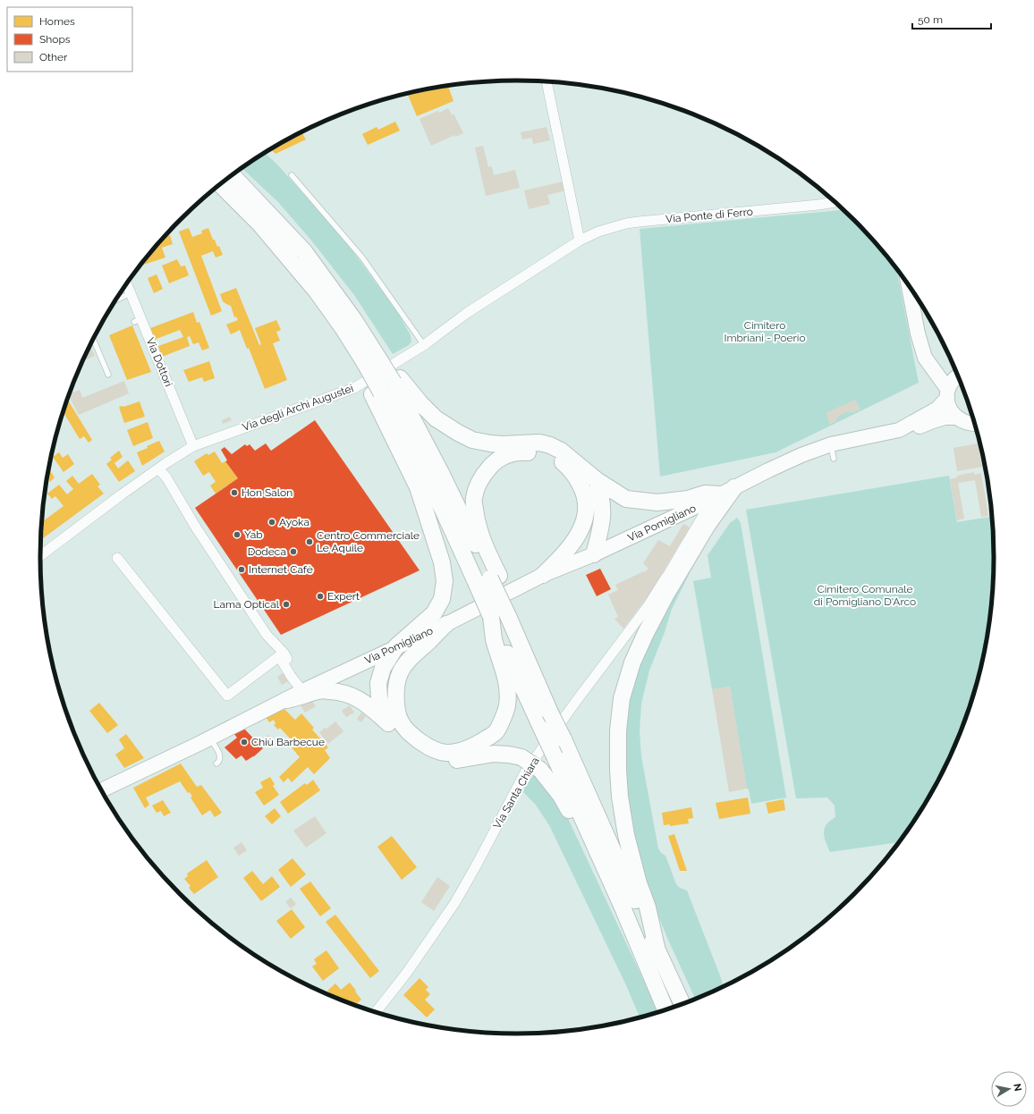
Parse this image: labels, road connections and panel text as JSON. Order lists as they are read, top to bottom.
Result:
{
  "streets": {
    "main road": ["Via Pomigliano"],
    "street": [
      "Via Ponte di Ferro",
      "Via Dottori",
      "Via degli Archi Augustei",
      "Via Santa Chiara"
    ]
  },
  "crossings": [
    ["Via Ponte di Ferro", "Via degli Archi Augustei"],
    ["Via Dottori", "Via degli Archi Augustei"]
  ],
  "parks": ["Cimitero Imbriani - Poerio", "Cimitero Comunale di Pomigliano D'Arco"],
  "places": [
    "Hon Salon",
    "Ayoka",
    "Yab",
    "Centro Commerciale Le Aquile",
    "Dodeca",
    "Internet Cafè",
    "Expert",
    "Lama Optical",
    "Chiù Barbecue"
  ],
  "legend": ["Homes", "Shops", "Other"],
  "scale_bar": "50 m",
  "north": "right"
}
